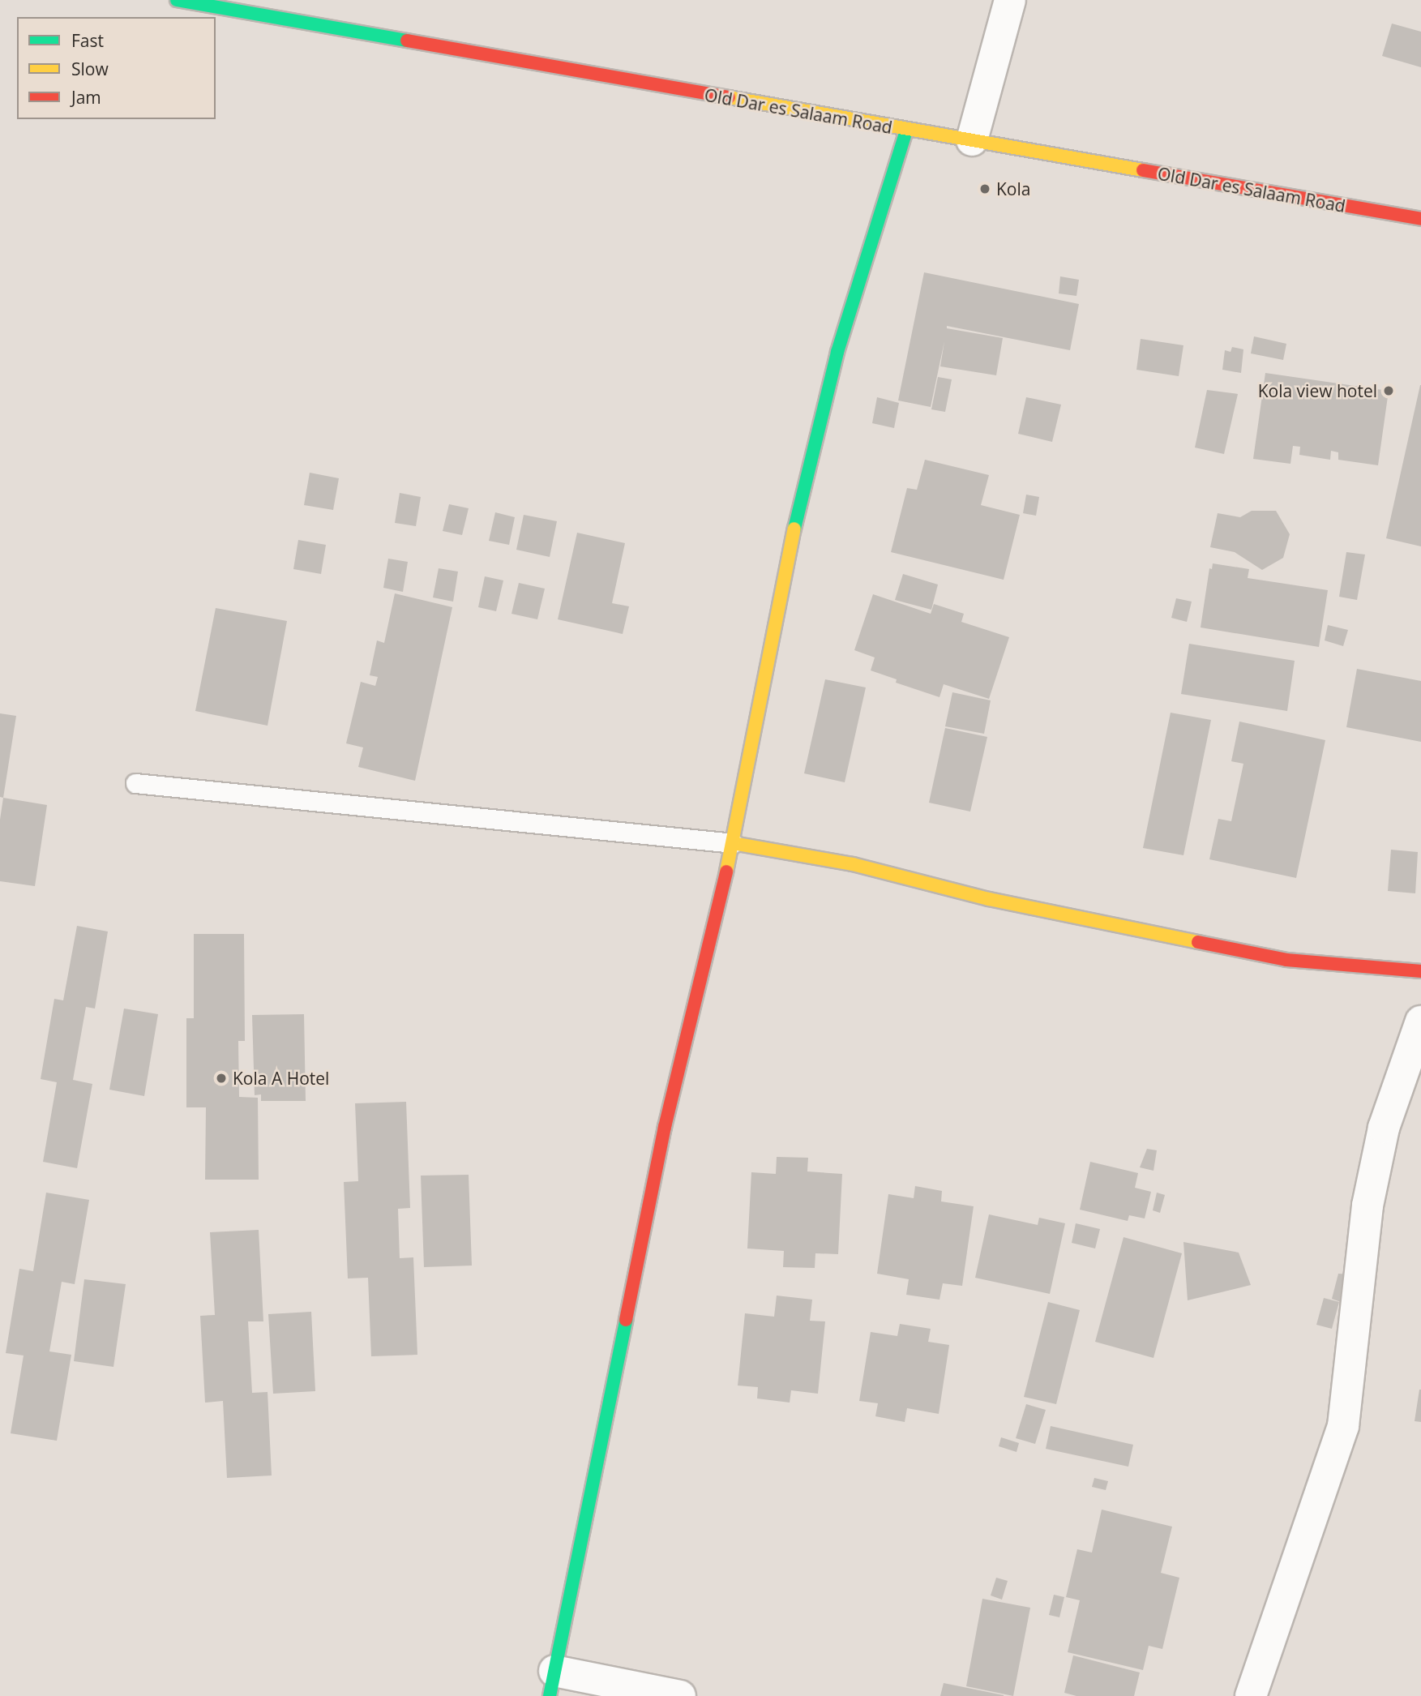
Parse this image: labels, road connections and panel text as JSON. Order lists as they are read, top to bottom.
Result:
{
  "streets": {
    "street": ["Old Dar es Salaam Road"]
  },
  "places": ["Kola", "Kola view hotel", "Kola A Hotel"],
  "legend": ["Fast", "Slow", "Jam"]
}
